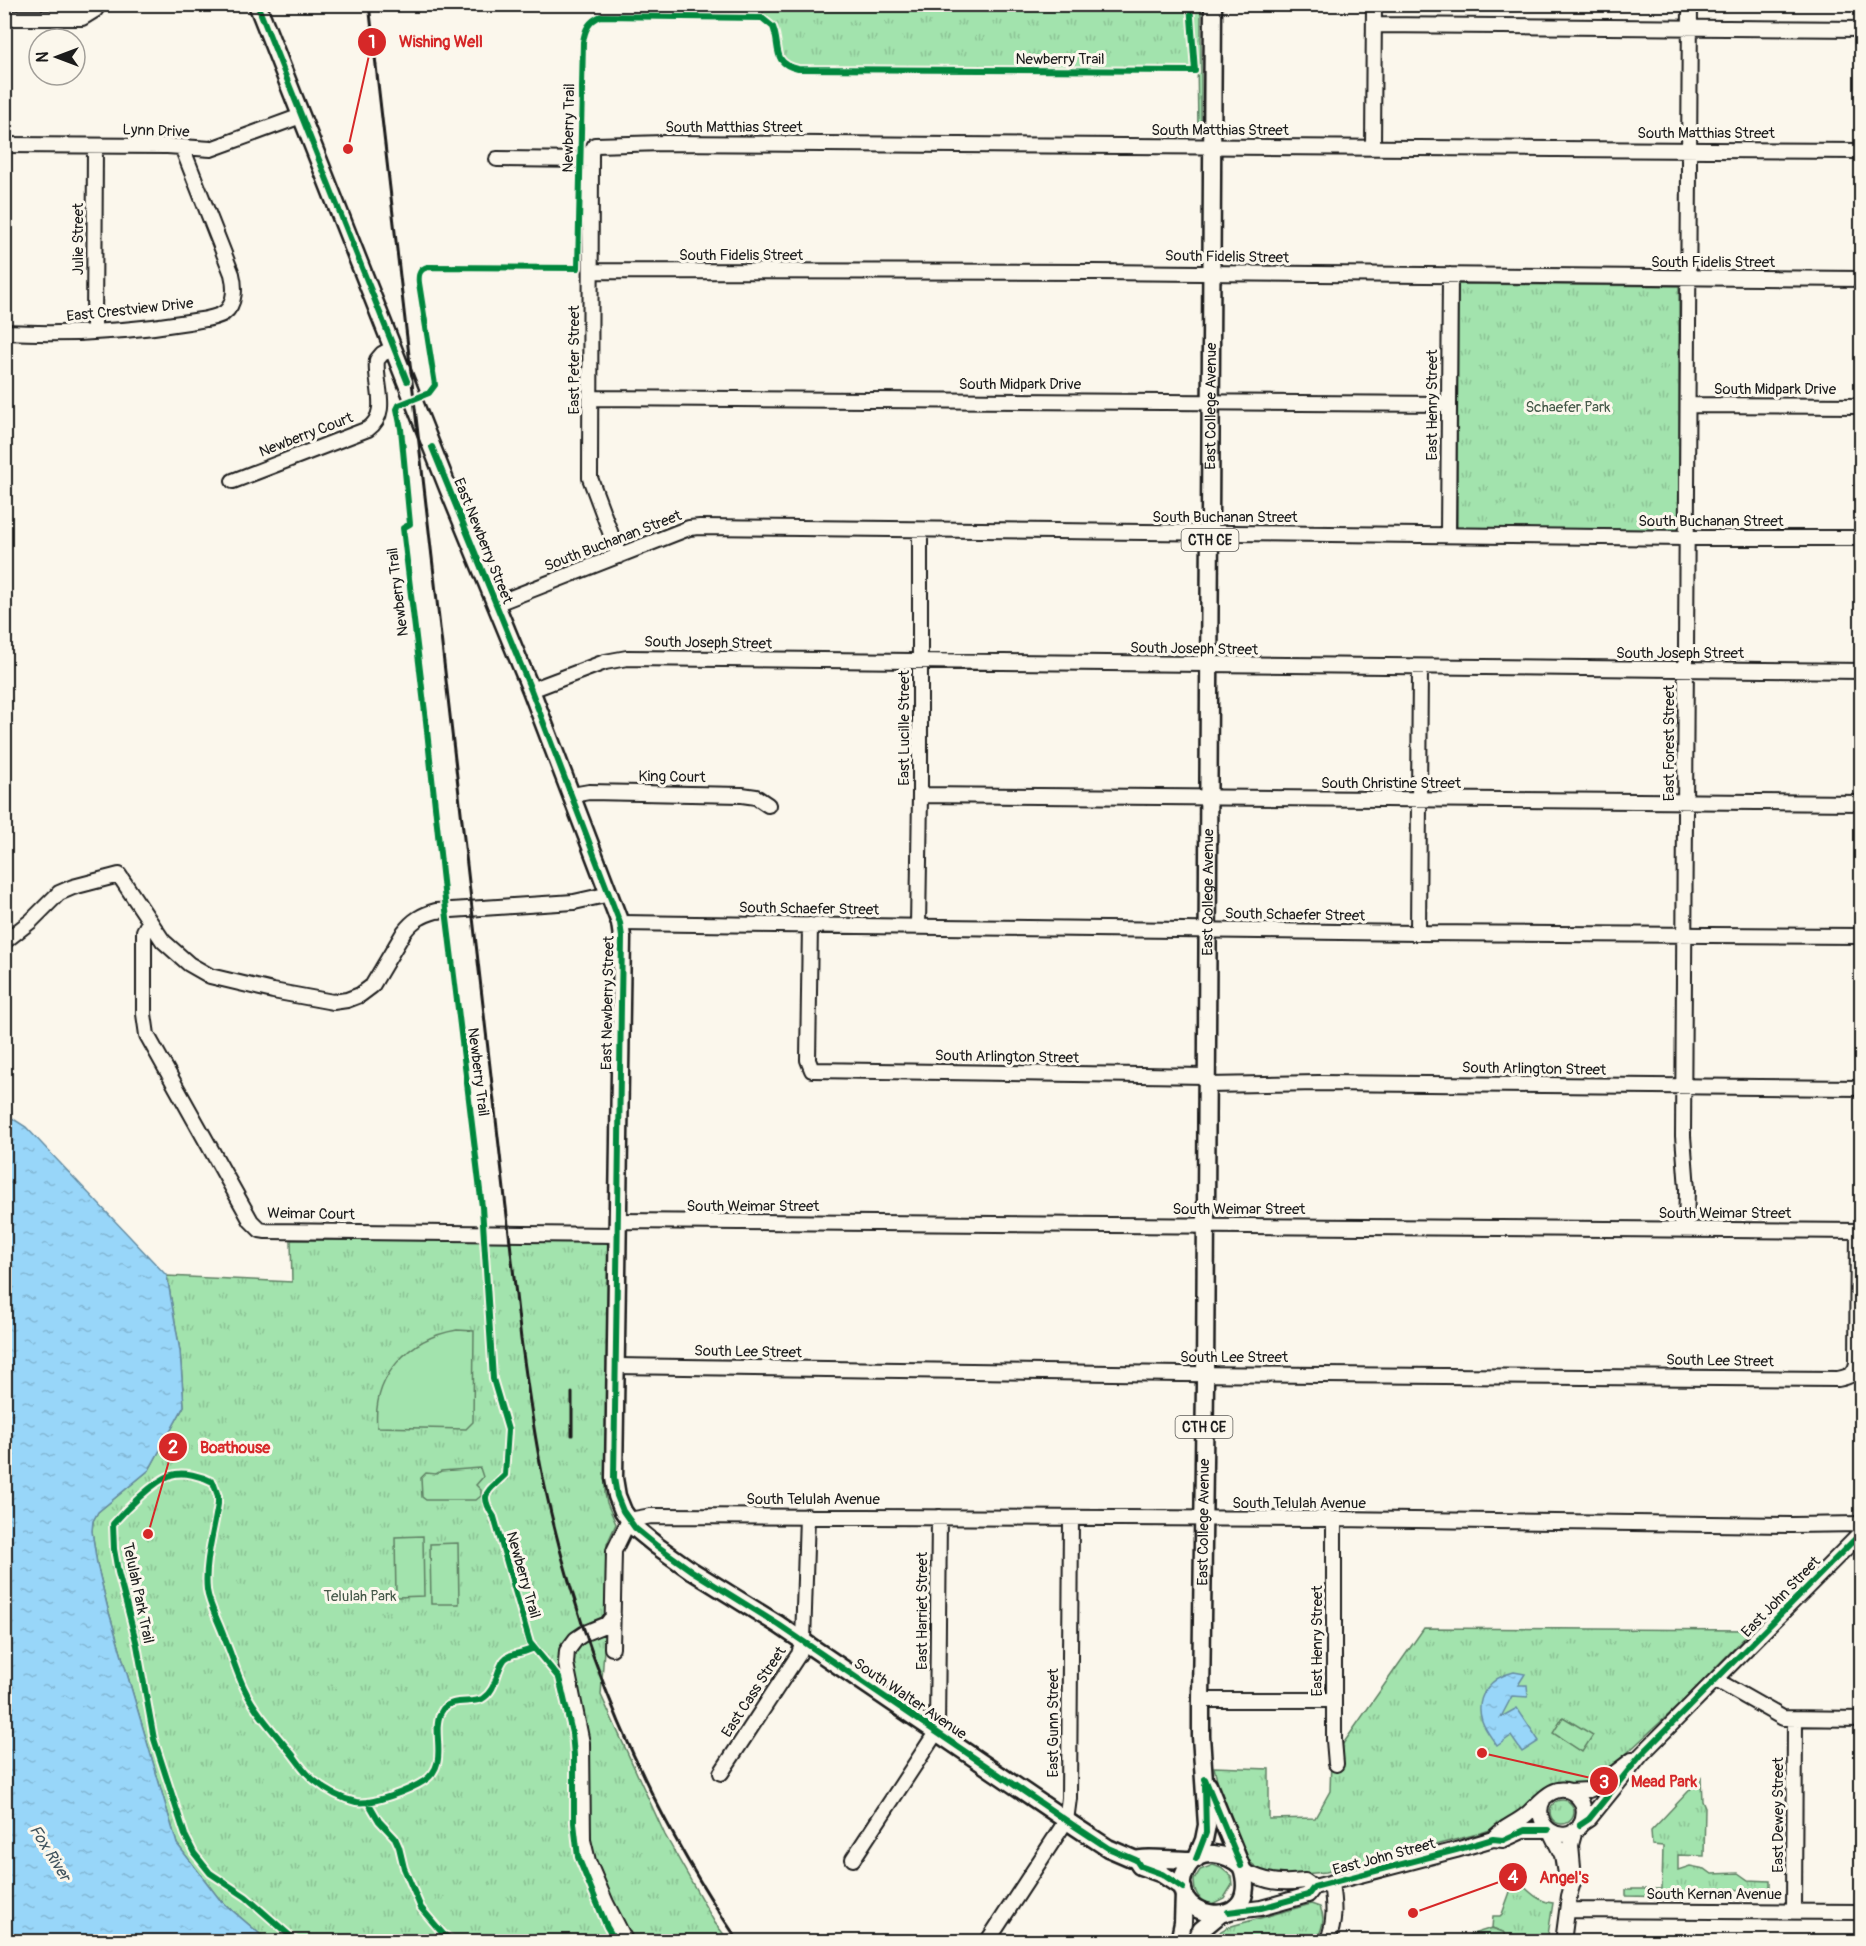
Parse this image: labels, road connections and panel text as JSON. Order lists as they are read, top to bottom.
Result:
{
  "streets": {
    "main road": [
      "East College Avenue",
      "CTH CE",
      "East Newberry Street",
      "South Walter Avenue"
    ],
    "street": [
      "South Matthias Street",
      "Lynn Drive",
      "Julie Street",
      "South Fidelis Street",
      "East Crestview Drive",
      "East Peter Street",
      "South Midpark Drive",
      "East Henry Street",
      "Newberry Court",
      "South Buchanan Street",
      "South Joseph Street",
      "East Lucille Street",
      "East Forest Street",
      "King Court",
      "South Christine Street",
      "South Schaefer Street",
      "South Arlington Street",
      "South Weimar Street",
      "Weimar Court",
      "South Lee Street",
      "South Telulah Avenue",
      "East John Street",
      "East Harriet Street",
      "East Cass Street",
      "East Gunn Street",
      "East Dewey Street",
      "South Kernan Avenue"
    ],
    "cycle path": ["Newberry Trail", "Telulah Park Trail"]
  },
  "crossings": [
    ["South Matthias Street", "East Peter Street"],
    ["South Matthias Street", "East College Avenue"],
    ["South Matthias Street", "East Forest Street"],
    ["Lynn Drive", "Julie Street"],
    ["Lynn Drive", "East Crestview Drive"],
    ["Lynn Drive", "East Newberry Street"],
    ["Julie Street", "East Crestview Drive"],
    ["South Fidelis Street", "East Peter Street"],
    ["South Fidelis Street", "East Henry Street"],
    ["South Fidelis Street", "East College Avenue"],
    ["South Fidelis Street", "East Forest Street"],
    ["East Peter Street", "South Midpark Drive"],
    ["East Peter Street", "South Buchanan Street"],
    ["South Midpark Drive", "East Henry Street"],
    ["South Midpark Drive", "East College Avenue"],
    ["South Midpark Drive", "East Forest Street"],
    ["East Henry Street", "South Buchanan Street"],
    ["East Henry Street", "South Telulah Avenue"],
    ["East College Avenue", "South Buchanan Street"],
    ["East College Avenue", "South Joseph Street"],
    ["East College Avenue", "South Christine Street"],
    ["East College Avenue", "South Schaefer Street"],
    ["East College Avenue", "South Arlington Street"],
    ["East College Avenue", "South Weimar Street"],
    ["East College Avenue", "South Lee Street"],
    ["East College Avenue", "South Telulah Avenue"],
    ["East College Avenue", "East John Street"],
    ["East College Avenue", "South Walter Avenue"],
    ["Newberry Court", "East Newberry Street"],
    ["South Buchanan Street", "East Newberry Street"],
    ["South Buchanan Street", "East Lucille Street"],
    ["South Buchanan Street", "East Forest Street"],
    ["East Newberry Street", "South Joseph Street"],
    ["East Newberry Street", "King Court"],
    ["East Newberry Street", "South Schaefer Street"],
    ["East Newberry Street", "South Weimar Street"],
    ["East Newberry Street", "Weimar Court"],
    ["East Newberry Street", "South Lee Street"],
    ["East Newberry Street", "South Telulah Avenue"],
    ["East Newberry Street", "South Walter Avenue"],
    ["South Joseph Street", "East Lucille Street"],
    ["South Joseph Street", "East Forest Street"],
    ["East Lucille Street", "South Christine Street"],
    ["East Lucille Street", "South Schaefer Street"],
    ["East Forest Street", "South Christine Street"],
    ["East Forest Street", "South Schaefer Street"],
    ["East Forest Street", "South Arlington Street"],
    ["East Forest Street", "South Weimar Street"],
    ["South Schaefer Street", "South Arlington Street"],
    ["South Weimar Street", "Weimar Court"],
    ["South Weimar Street", "South Lee Street"],
    ["South Telulah Avenue", "East Harriet Street"],
    ["South Telulah Avenue", "East Cass Street"],
    ["South Telulah Avenue", "South Walter Avenue"],
    ["South Telulah Avenue", "East Gunn Street"],
    ["East John Street", "South Walter Avenue"],
    ["East Harriet Street", "South Walter Avenue"],
    ["East Cass Street", "South Walter Avenue"],
    ["South Walter Avenue", "East Gunn Street"],
    ["East Dewey Street", "South Kernan Avenue"]
  ],
  "water": ["Fox River"],
  "parks": ["Schaefer Park", "Telulah Park"],
  "places": [
    "Wishing Well",
    "Boathouse",
    "Mead Park",
    "Angel's"
  ],
  "north": "left"
}
